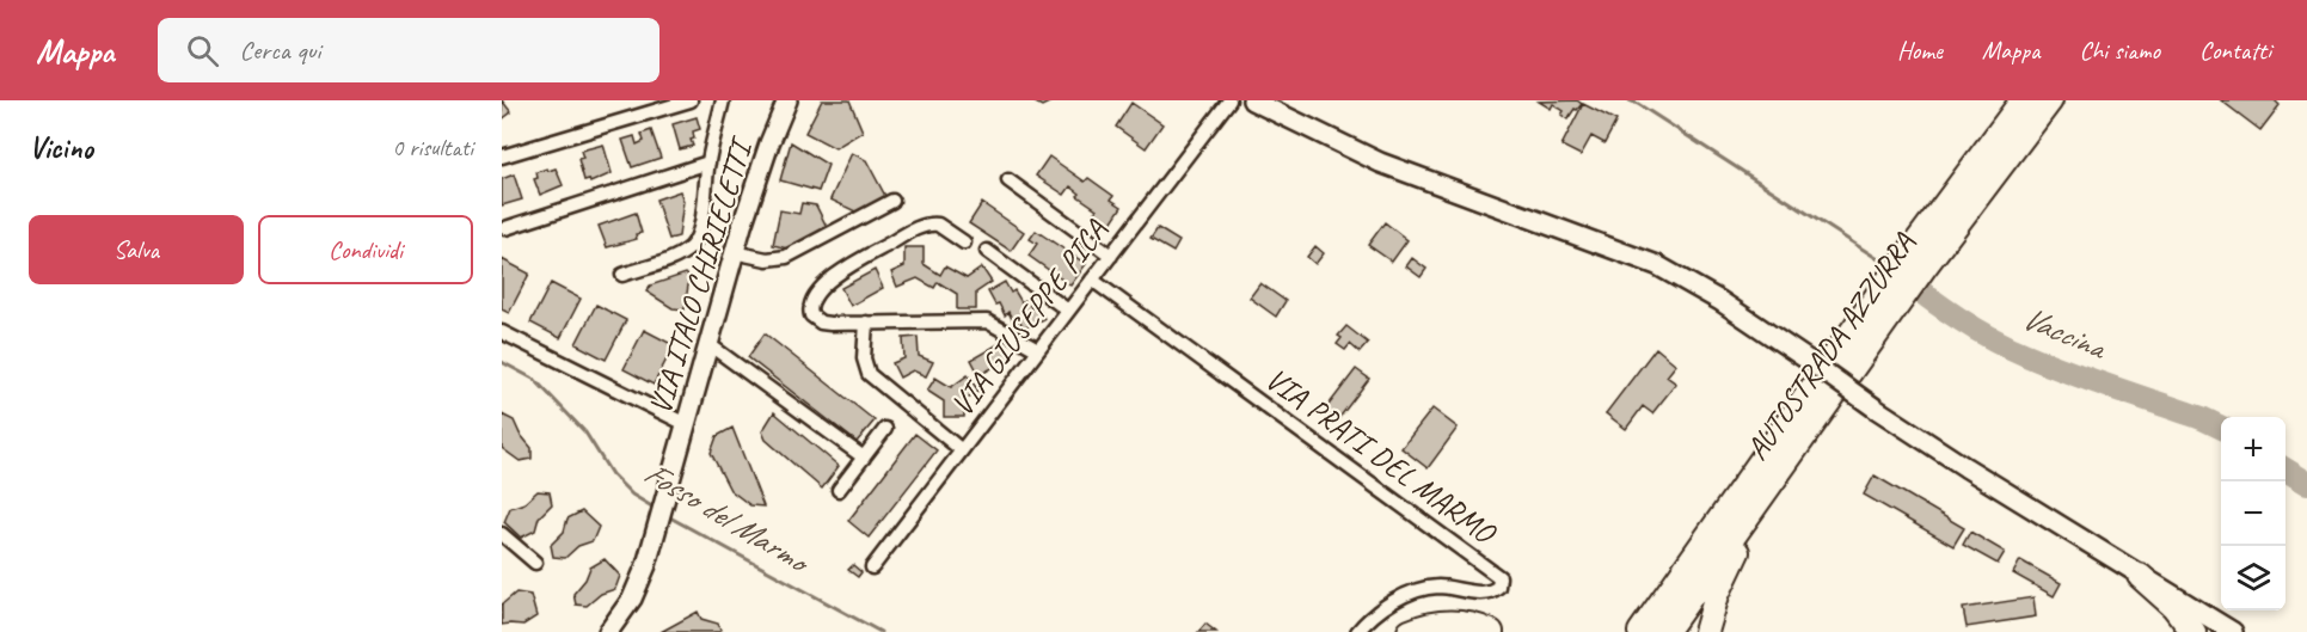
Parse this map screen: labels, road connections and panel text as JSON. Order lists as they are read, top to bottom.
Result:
{
  "streets": {
    "highway": ["AUTOSTRADA AZZURRA"],
    "main road": ["VIA ITALO CHIRIELETTI"],
    "street": ["VIA GIUSEPPE PICA", "VIA PRATI DEL MARMO"]
  },
  "crossings": [
    ["VIA GIUSEPPE PICA", "VIA PRATI DEL MARMO"]
  ],
  "water": ["Vaccina", "Fosso del Marmo"],
  "page": {
    "header": "Mappa",
    "search": "Cerca qui",
    "nav": [
      "Home",
      "Mappa",
      "Chi siamo",
      "Contatti"
    ],
    "heading": ["Vicino", "0 risultati"],
    "buttons": ["Salva", "Condividi"],
    "map_buttons": ["+", "−"]
  }
}
